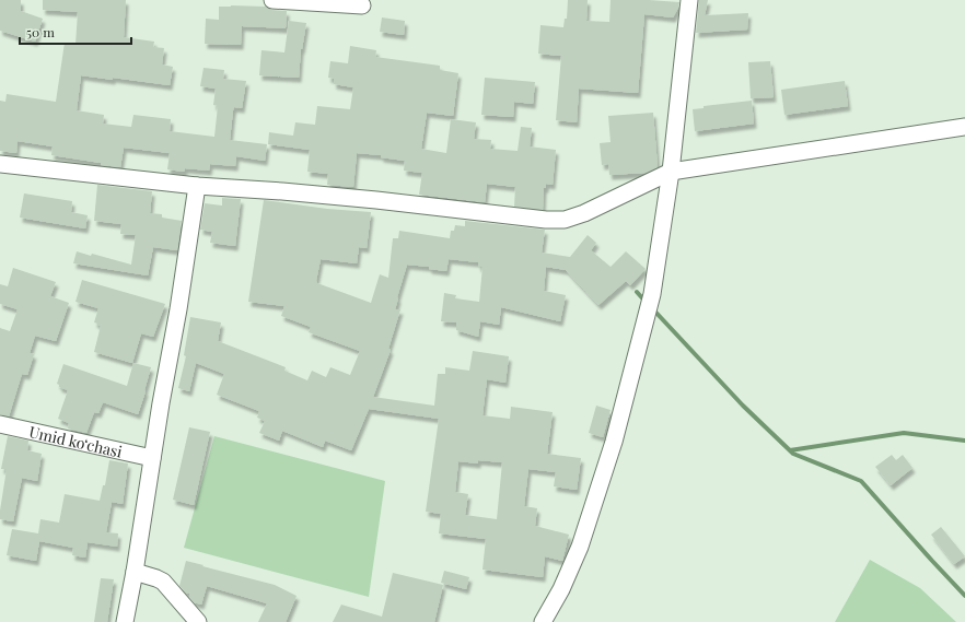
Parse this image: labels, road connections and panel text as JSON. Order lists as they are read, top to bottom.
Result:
{
  "streets": {
    "street": ["Umid ko‘chasi"]
  },
  "scale_bar": "50 m"
}
